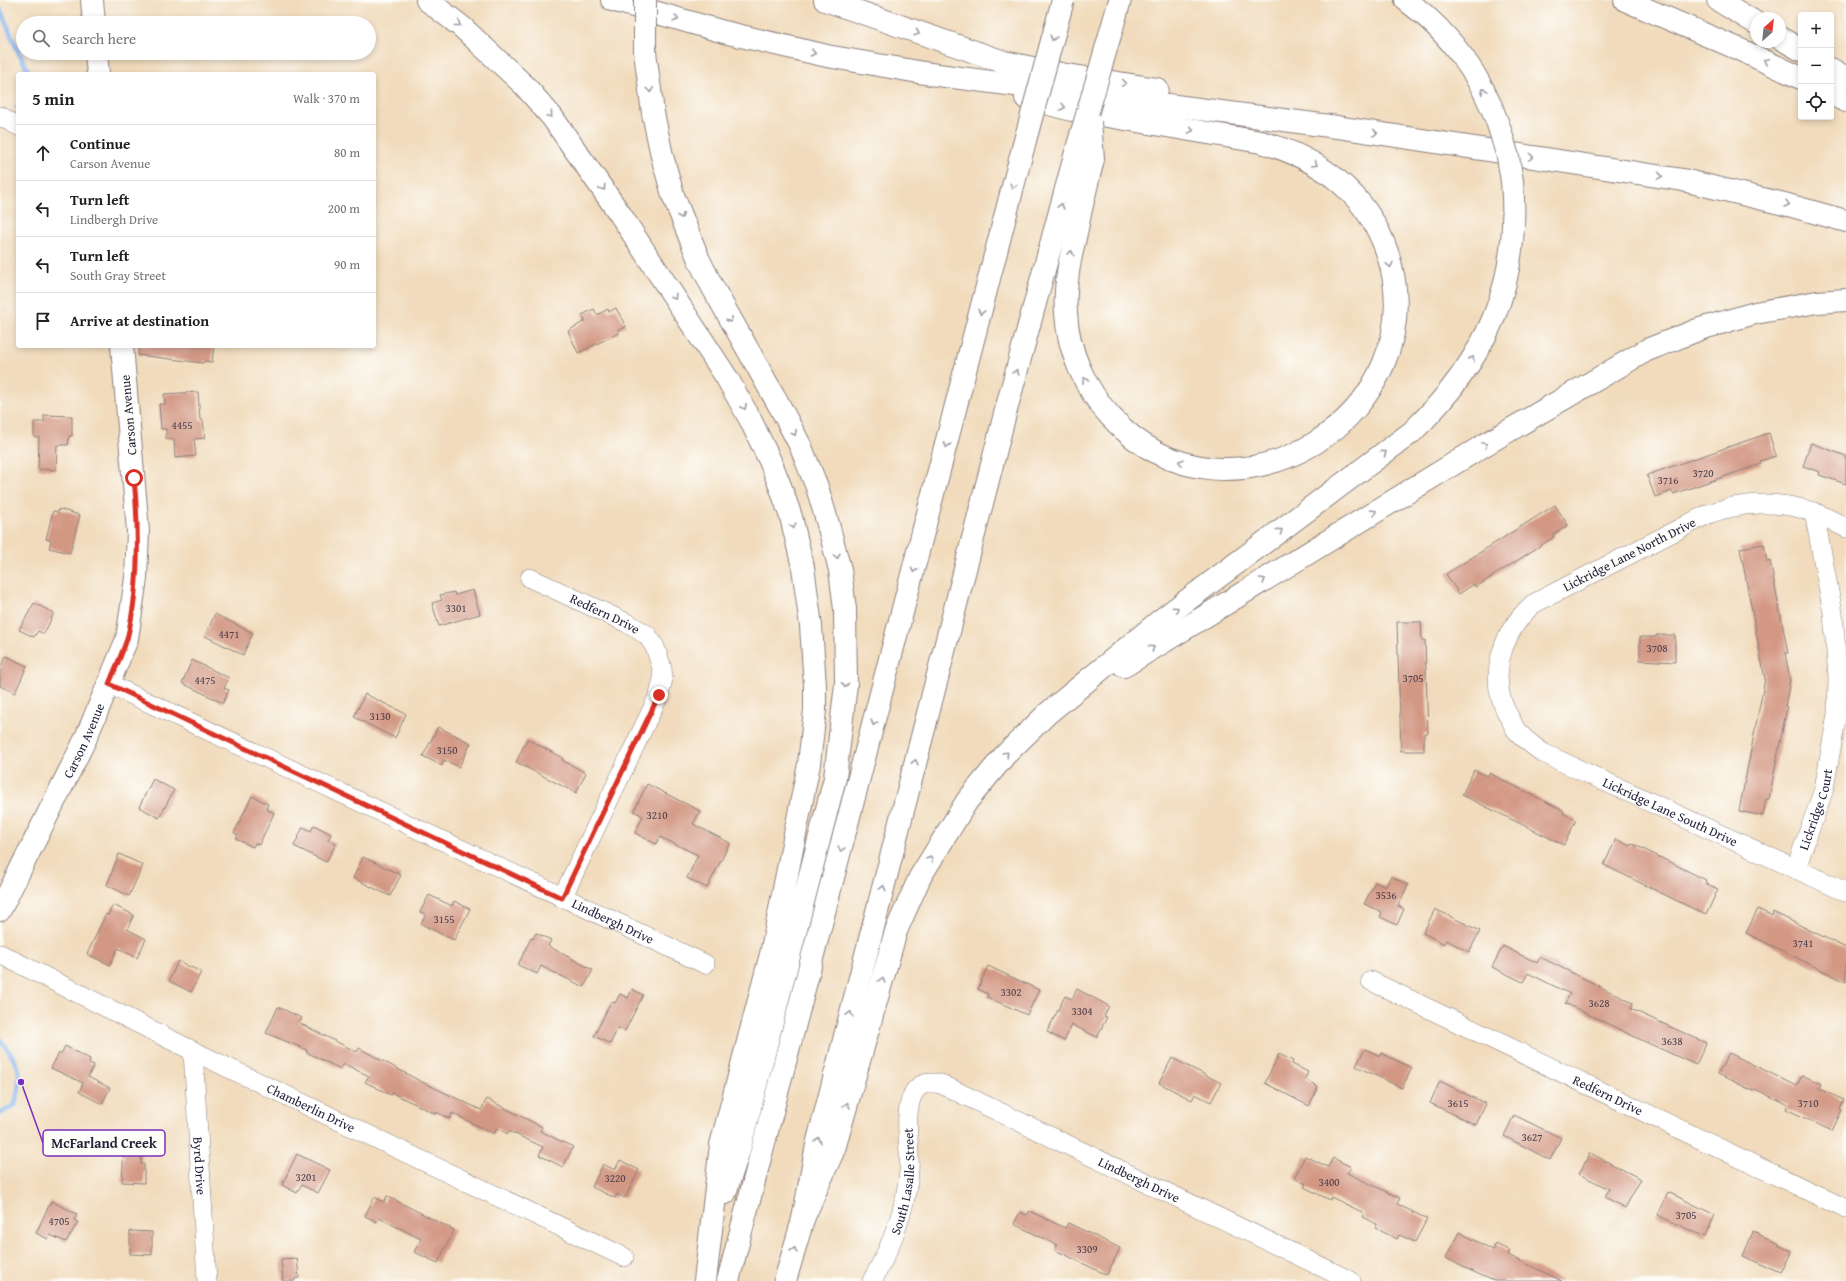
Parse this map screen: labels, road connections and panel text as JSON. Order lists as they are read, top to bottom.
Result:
{
  "streets": {
    "main road": ["Carson Avenue"],
    "street": [
      "Lickridge Lane North Drive",
      "Redfern Drive",
      "Lickridge Court",
      "Lickridge Lane South Drive",
      "Lindbergh Drive",
      "Chamberlin Drive",
      "Byrd Drive",
      "South Lasalle Street"
    ]
  },
  "crossings": [
    ["Carson Avenue", "Lindbergh Drive"],
    ["Lickridge Lane North Drive", "Lickridge Court"],
    ["Lickridge Lane North Drive", "Lickridge Lane South Drive"],
    ["Redfern Drive", "Lindbergh Drive"],
    ["Lickridge Court", "Lickridge Lane South Drive"],
    ["Lindbergh Drive", "South Lasalle Street"],
    ["Chamberlin Drive", "Byrd Drive"]
  ],
  "places": ["McFarland Creek"],
  "house_numbers": [
    "4455",
    "3720",
    "3716",
    "3301",
    "4471",
    "3708",
    "3705",
    "4475",
    "3130",
    "3150",
    "3210",
    "3536",
    "3155",
    "3741",
    "3302",
    "3628",
    "3304",
    "3638",
    "3615",
    "3710",
    "3627",
    "3201",
    "3220",
    "3400",
    "3705",
    "4705",
    "3309"
  ],
  "north": "top right",
  "page": {
    "map_buttons": ["+", "−"],
    "search": "Search here",
    "heading": ["5 min", "Walk · 370 m"],
    "list": [
      ["Continue", "Carson Avenue", "80 m"],
      ["Turn left", "Lindbergh Drive", "200 m"],
      ["Turn left", "South Gray Street", "90 m"],
      "Arrive at destination"
    ]
  }
}
